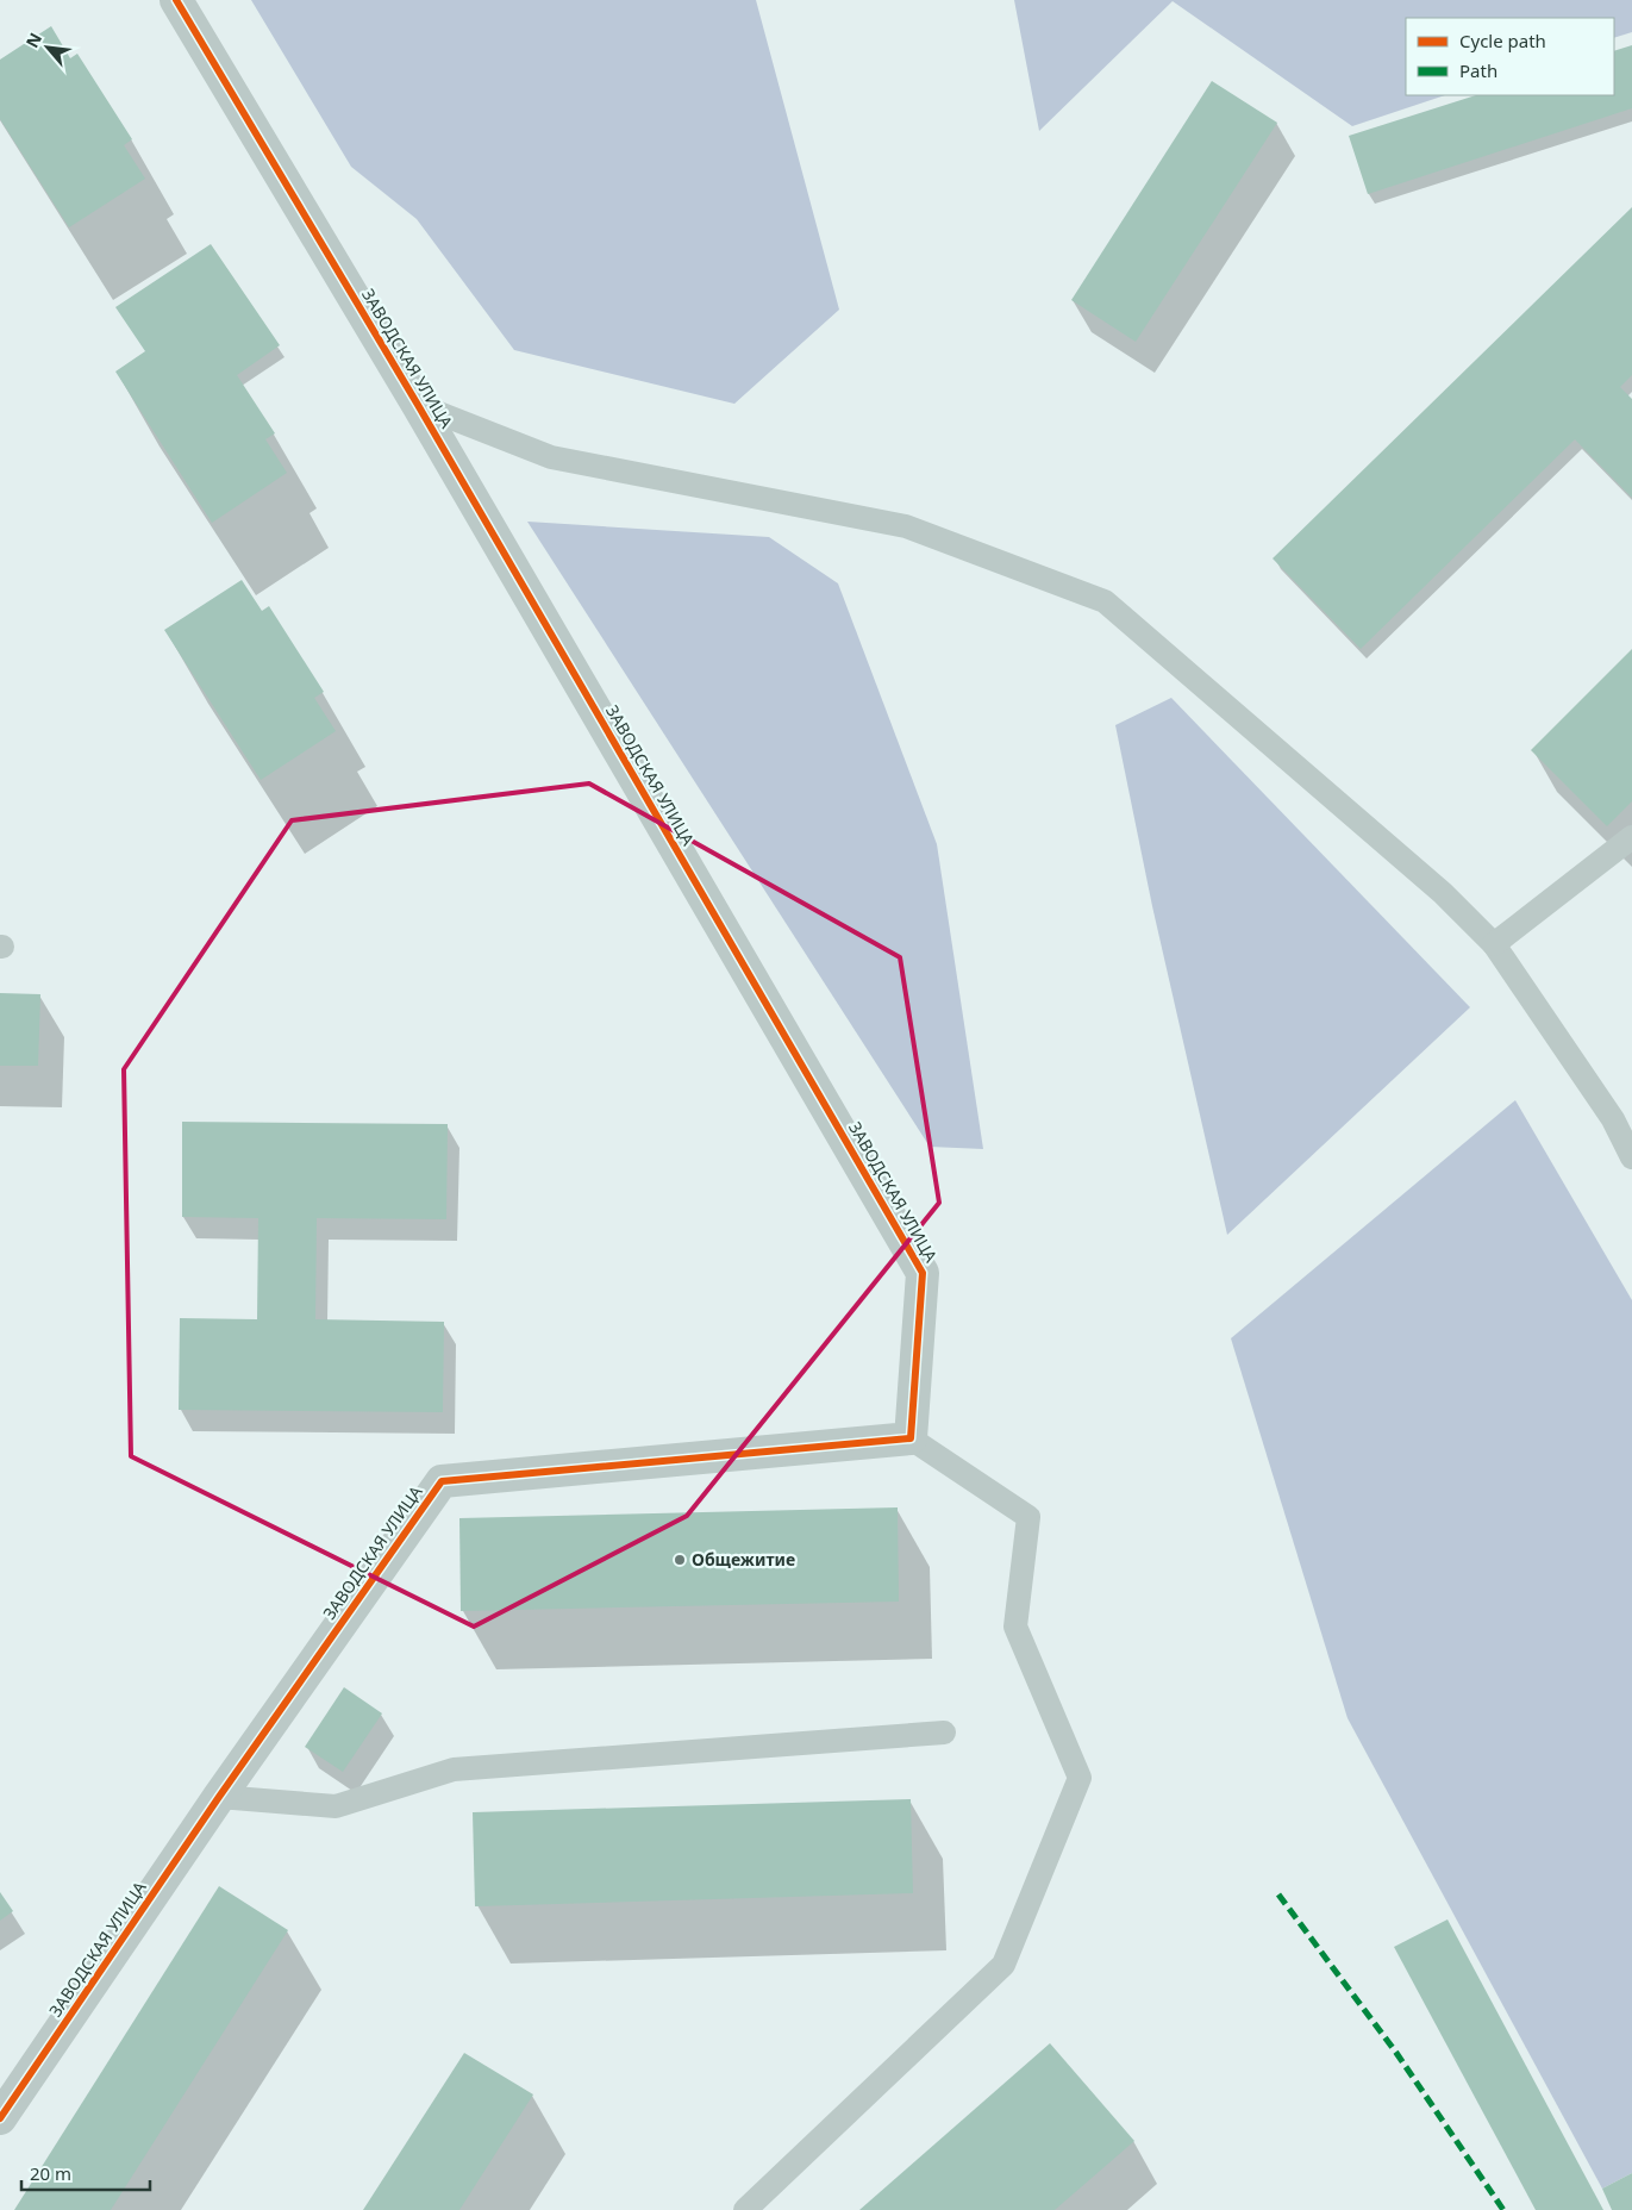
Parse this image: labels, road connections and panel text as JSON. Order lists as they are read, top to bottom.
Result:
{
  "streets": {
    "street": ["ЗАВОДСКАЯ УЛИЦА"]
  },
  "places": ["Общежитие"],
  "legend": ["Cycle path", "Path"],
  "scale_bar": "20 m",
  "north": "top left"
}
